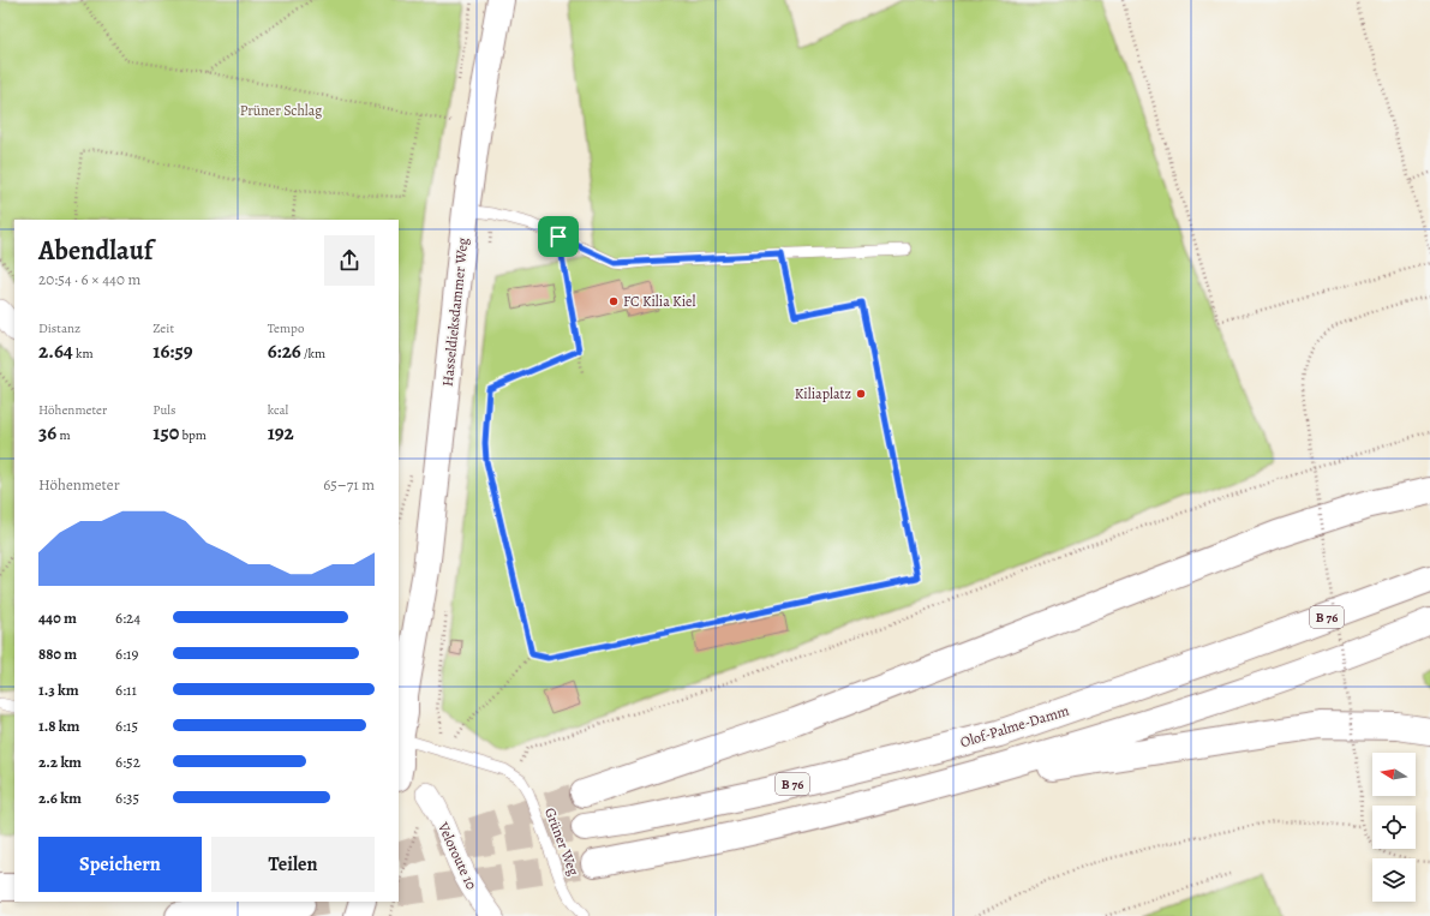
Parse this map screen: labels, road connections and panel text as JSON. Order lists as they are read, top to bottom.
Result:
{
  "streets": {
    "main road": ["Hasseldieksdammer Weg", "B 76", "Olof-Palme-Damm"],
    "street": ["Veloroute 10"],
    "lane": ["Grüner Weg"]
  },
  "parks": ["Prüner Schlag"],
  "places": ["FC Kilia Kiel", "Kiliaplatz"],
  "north": "left",
  "page": {
    "heading": ["Abendlauf", "20:54 · 6 × 440 m"],
    "stats": [
      ["Distanz", "2.64 km"],
      ["Zeit", "16:59"],
      ["Tempo", "6:26 /km"],
      ["Höhenmeter", "36 m"],
      ["Puls", "150 bpm"],
      ["kcal", "192"]
    ],
    "chart": ["Höhenmeter", "65–71 m"],
    "list": [
      {
        "name": "440 m",
        "note": "6:24"
      },
      {
        "name": "880 m",
        "note": "6:19"
      },
      {
        "name": "1.3 km",
        "note": "6:11"
      },
      {
        "name": "1.8 km",
        "note": "6:15"
      },
      {
        "name": "2.2 km",
        "note": "6:52"
      },
      {
        "name": "2.6 km",
        "note": "6:35"
      }
    ],
    "buttons": ["Speichern", "Teilen"]
  }
}
